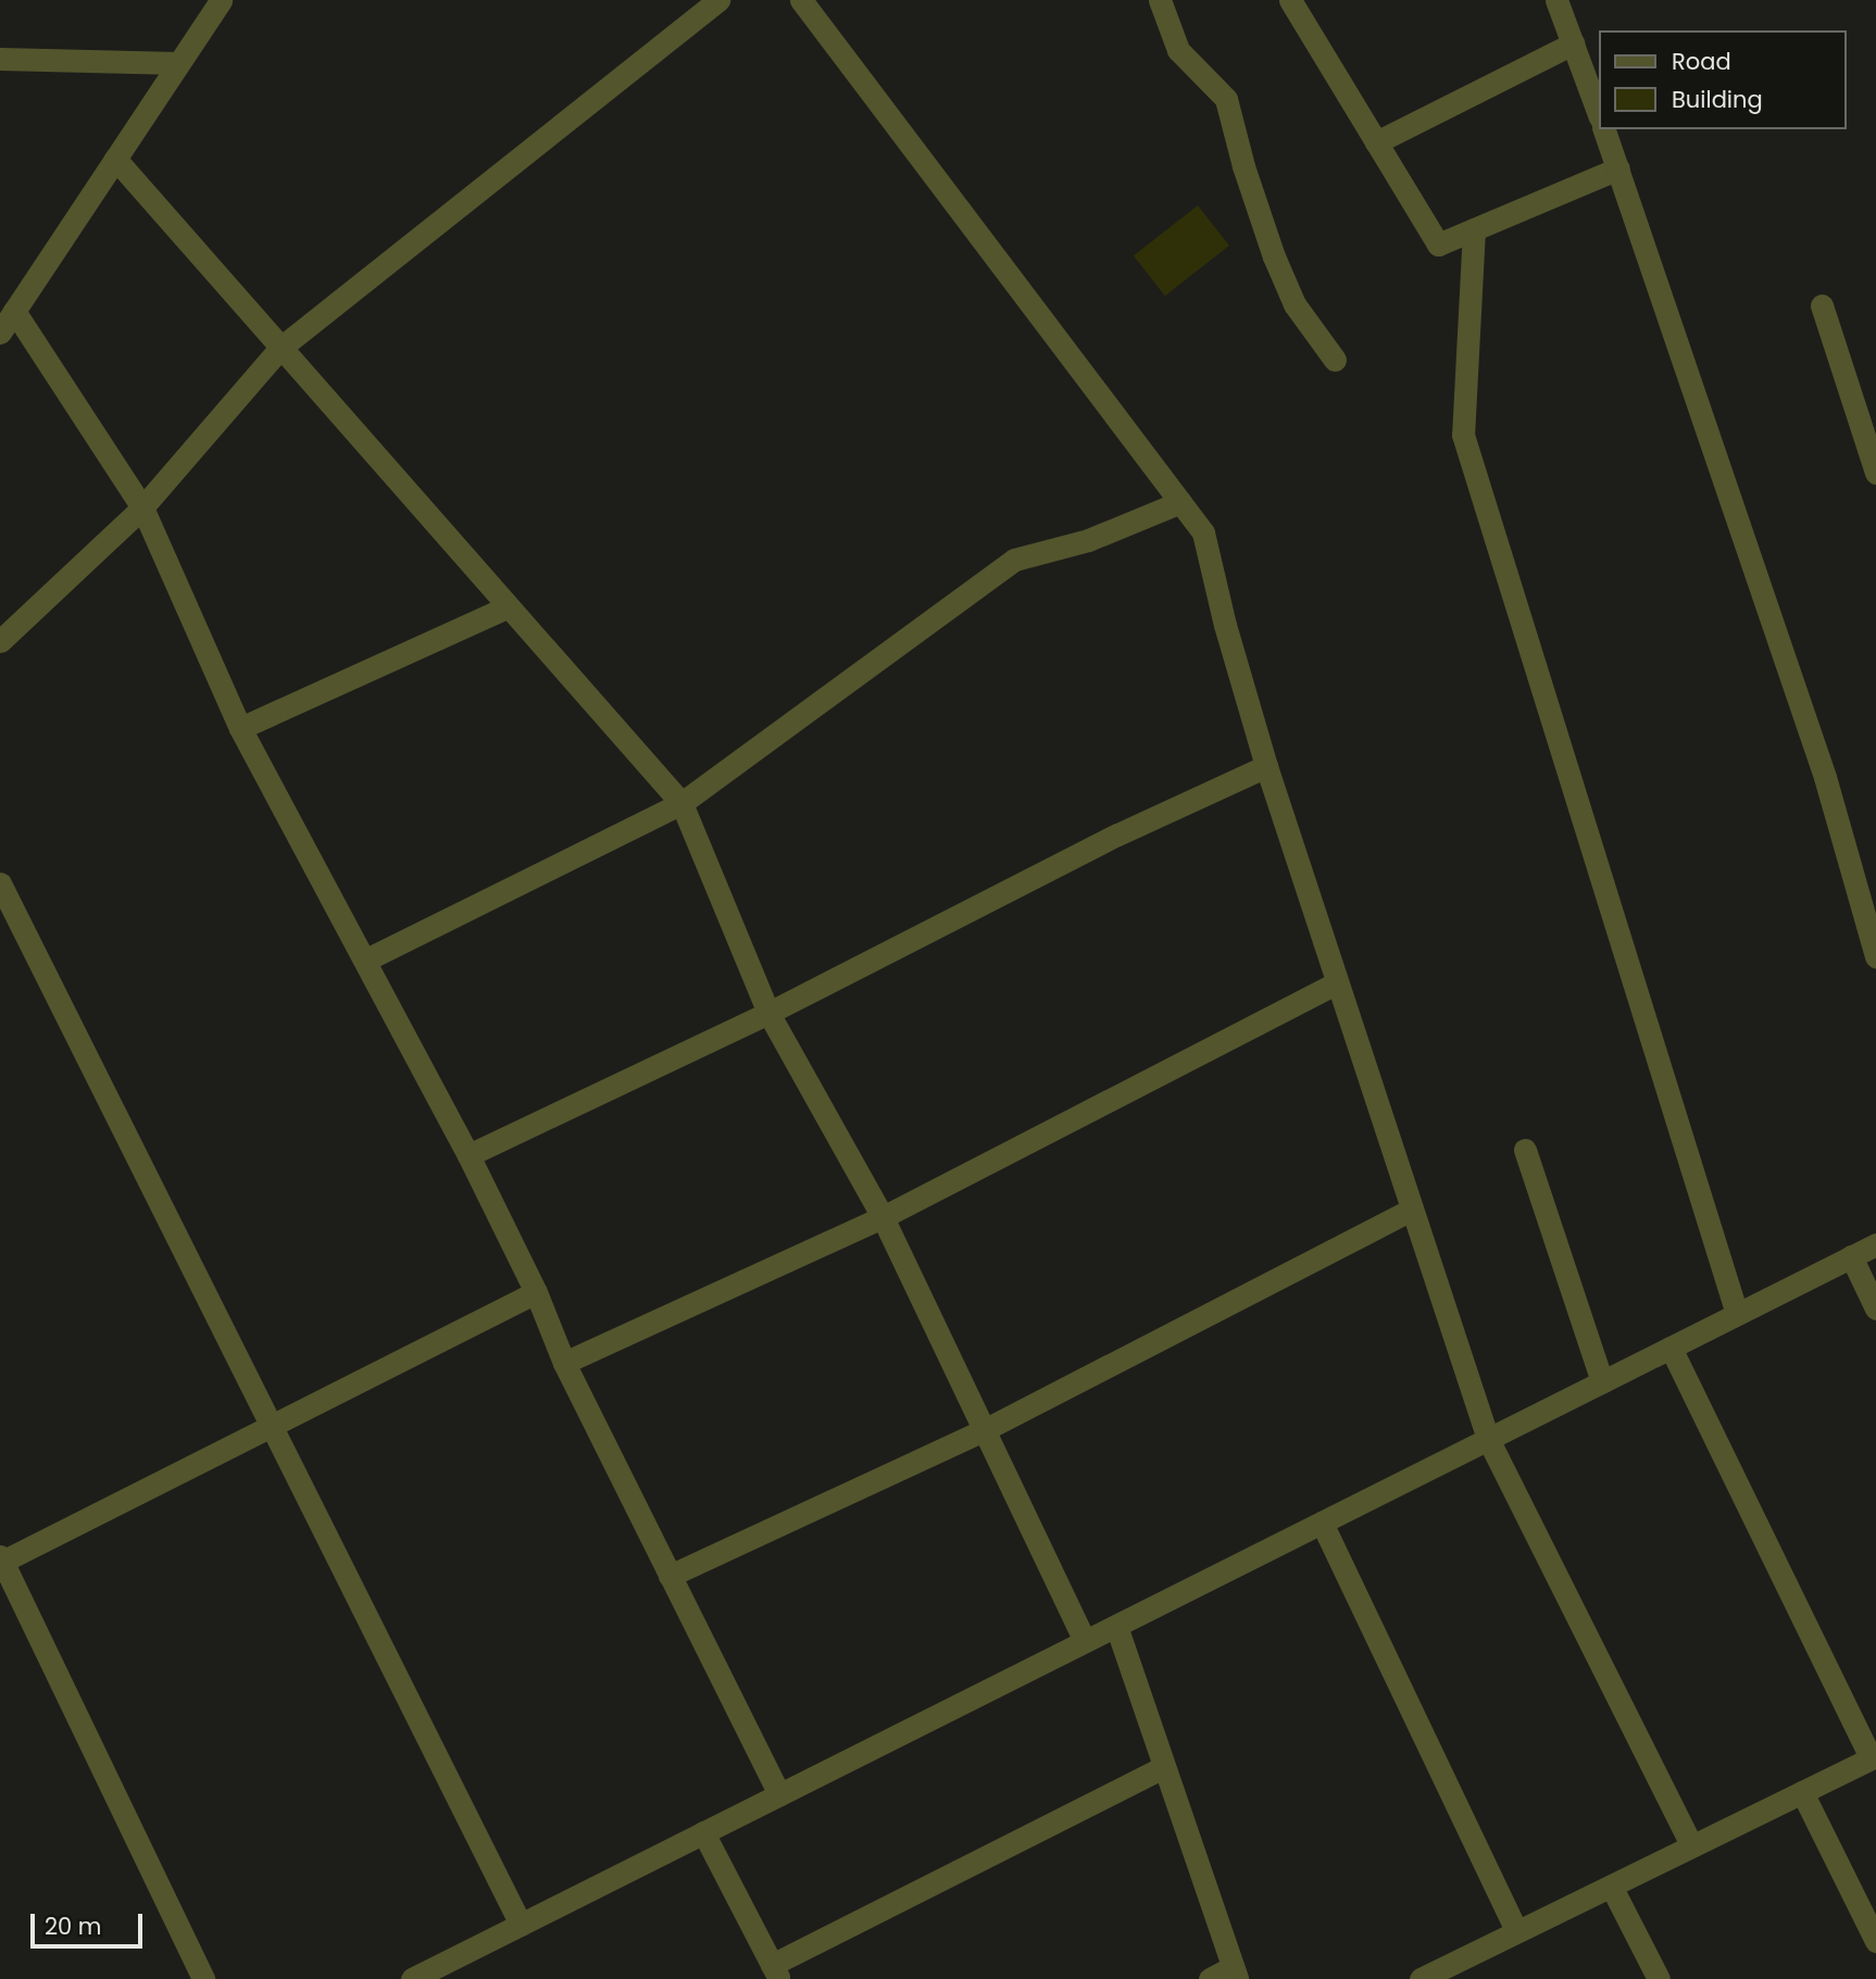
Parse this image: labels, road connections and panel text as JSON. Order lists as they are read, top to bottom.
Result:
{
  "legend": ["Road", "Building"],
  "scale_bar": "20 m"
}
